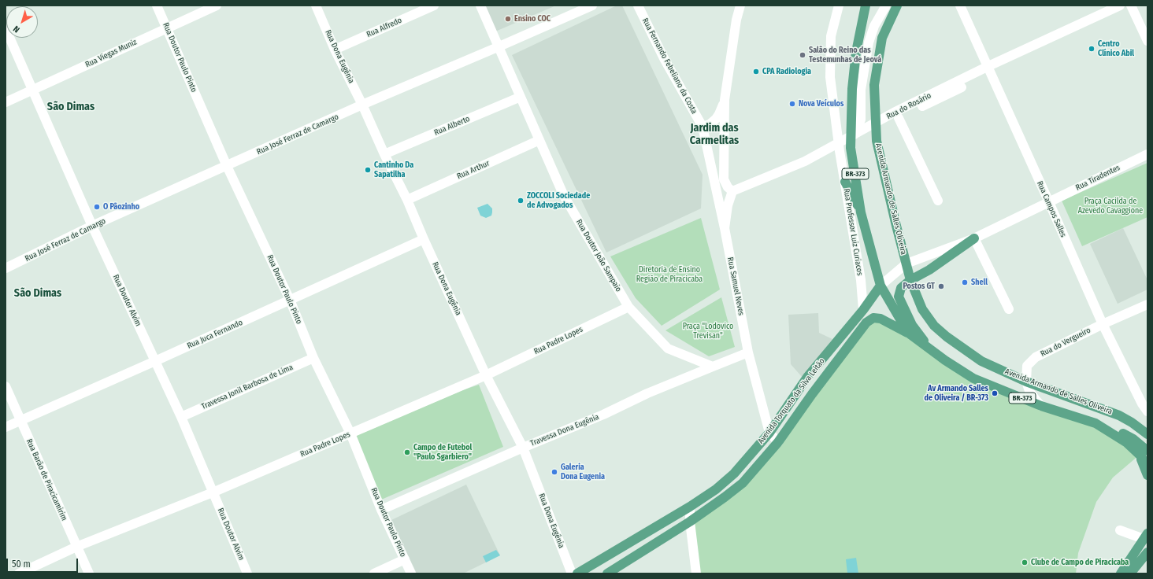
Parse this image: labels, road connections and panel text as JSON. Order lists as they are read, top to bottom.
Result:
{
  "streets": {
    "main road": ["BR-373", "Avenida Armando de Salles Oliveira", "Avenida Torquato da Silva Leitão"],
    "street": [
      "Rua Alfredo",
      "Rua Viegas Muniz",
      "Rua Dona Eugênia",
      "Rua Doutor Paulo Pinto",
      "Rua Fernando Febeliano da Costa",
      "Rua do Rosário",
      "Rua Alberto",
      "Rua José Ferraz de Camargo",
      "Rua Arthur",
      "Rua Tiradentes",
      "Rua Campos Salles",
      "Rua Professor Luiz Curiacos",
      "Rua Doutor João Sampaio",
      "Rua Samuel Neves",
      "Rua Doutor Alvim",
      "Rua Juca Fernando",
      "Rua Padre Lopes",
      "Rua do Vergueiro",
      "Travessa Jonil Barbosa de Lima",
      "Travessa Dona Eugênia",
      "Rua Barão de Piracicamirim"
    ]
  },
  "crossings": [
    ["Rua Alfredo", "Rua Dona Eugênia"],
    ["Rua Viegas Muniz", "Rua Doutor Paulo Pinto"],
    ["Rua Viegas Muniz", "Rua Doutor Alvim"],
    ["Rua Dona Eugênia", "Rua Alberto"],
    ["Rua Dona Eugênia", "Rua José Ferraz de Camargo"],
    ["Rua Dona Eugênia", "Rua Arthur"],
    ["Rua Dona Eugênia", "Rua Juca Fernando"],
    ["Rua Dona Eugênia", "Rua Padre Lopes"],
    ["Rua Dona Eugênia", "Travessa Dona Eugênia"],
    ["Rua Doutor Paulo Pinto", "Rua José Ferraz de Camargo"],
    ["Rua Doutor Paulo Pinto", "Rua Juca Fernando"],
    ["Rua Doutor Paulo Pinto", "Rua Padre Lopes"],
    ["Rua Doutor Paulo Pinto", "Travessa Jonil Barbosa de Lima"],
    ["Rua Doutor Paulo Pinto", "Travessa Dona Eugênia"],
    ["Rua Fernando Febeliano da Costa", "Rua Samuel Neves"],
    ["Rua do Rosário", "Rua Campos Salles"],
    ["Rua Alberto", "Rua Doutor João Sampaio"],
    ["Rua José Ferraz de Camargo", "Rua Doutor João Sampaio"],
    ["Rua José Ferraz de Camargo", "Rua Doutor Alvim"],
    ["Rua Arthur", "Rua Doutor João Sampaio"],
    ["BR-373", "Avenida Armando de Salles Oliveira"],
    ["Rua Tiradentes", "Rua Campos Salles"],
    ["Rua Tiradentes", "Avenida Torquato da Silva Leitão"],
    ["Avenida Armando de Salles Oliveira", "Rua do Vergueiro"],
    ["Avenida Armando de Salles Oliveira", "Avenida Torquato da Silva Leitão"],
    ["Rua Campos Salles", "Rua do Vergueiro"],
    ["Rua Campos Salles", "Avenida Torquato da Silva Leitão"],
    ["Rua Professor Luiz Curiacos", "Avenida Torquato da Silva Leitão"],
    ["Rua Doutor João Sampaio", "Rua Padre Lopes"],
    ["Rua Doutor João Sampaio", "Travessa Dona Eugênia"],
    ["Rua Samuel Neves", "Avenida Torquato da Silva Leitão"],
    ["Rua Samuel Neves", "Travessa Dona Eugênia"],
    ["Rua Doutor Alvim", "Rua Juca Fernando"],
    ["Rua Doutor Alvim", "Rua Padre Lopes"],
    ["Rua Doutor Alvim", "Travessa Jonil Barbosa de Lima"],
    ["Rua Juca Fernando", "Rua Barão de Piracicamirim"],
    ["Rua Padre Lopes", "Rua Barão de Piracicamirim"]
  ],
  "districts": ["São Dimas", "Jardim das Carmelitas", "São Dimas"],
  "parks": ["Praça Cacilda de Azevedo Cavaggione", "Diretoria de Ensino Região de Piracicaba", "Praça \"Lodovico Trevisan\""],
  "places": [
    "Ensino COC",
    "Centro Clínico Abil",
    "Salão do Reino das Testemunhas de Jeová",
    "CPA Radiologia",
    "Nova Veículos",
    "Cantinho Da Sapatilha",
    "ZOCCOLI Sociedade de Advogados",
    "O Pãozinho",
    "Shell",
    "Postos GT",
    "Av Armando Salles de Oliveira / BR-373",
    "Campo de Futebol \"Paulo Sgarbiero\"",
    "Galeria Dona Eugenia",
    "Clube de Campo de Piracicaba"
  ],
  "scale_bar": "50 m",
  "north": "bottom left"
}
